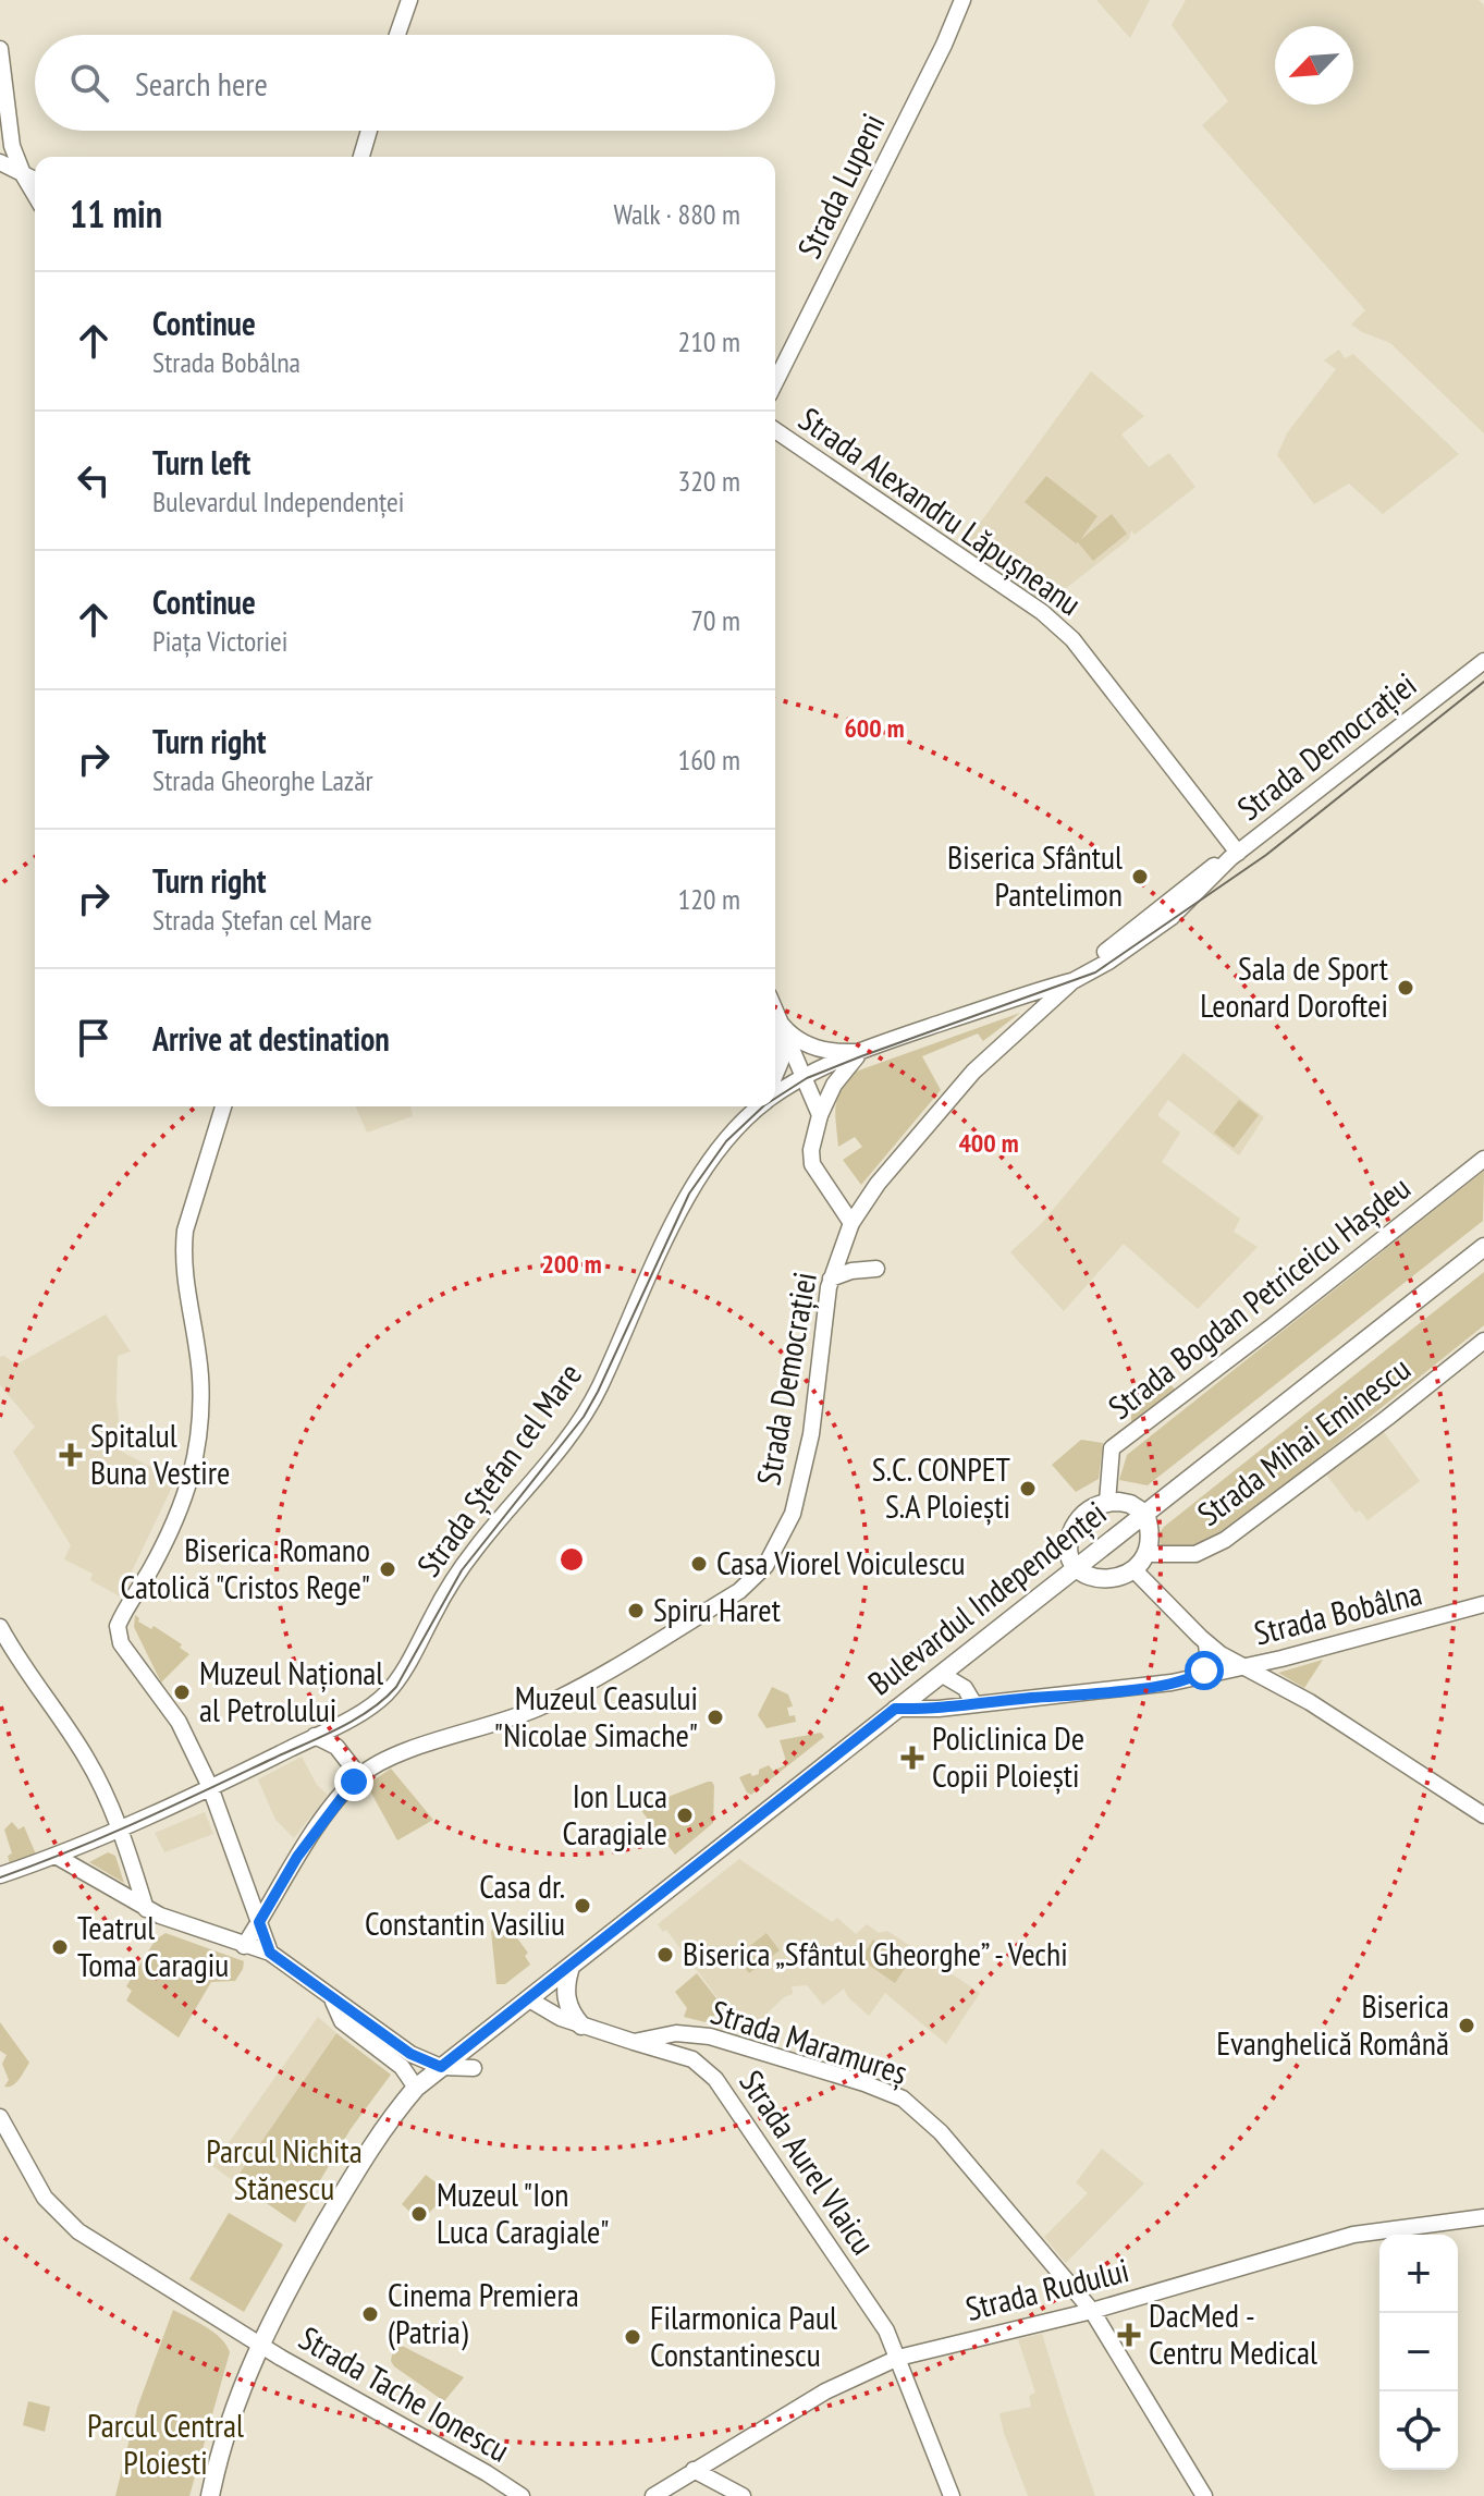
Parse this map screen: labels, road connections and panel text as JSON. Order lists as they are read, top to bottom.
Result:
{
  "streets": {
    "main road": [
      "Strada Lupeni",
      "Strada Alexandru Lăpușneanu",
      "Strada Democrației",
      "Strada Bogdan Petriceicu Hașdeu",
      "Strada Mihai Eminescu",
      "Strada Ștefan cel Mare",
      "Bulevardul Independenței",
      "Strada Bobâlna",
      "Strada Maramureș",
      "Strada Aurel Vlaicu",
      "Strada Rudului",
      "Strada Tache Ionescu"
    ]
  },
  "crossings": [
    ["Strada Alexandru Lăpușneanu", "Strada Democrației"],
    ["Strada Democrației", "Strada Ștefan cel Mare"],
    ["Bulevardul Independenței", "Strada Bobâlna"],
    ["Bulevardul Independenței", "Strada Maramureș"],
    ["Bulevardul Independenței", "Strada Tache Ionescu"],
    ["Strada Maramureș", "Strada Aurel Vlaicu"],
    ["Strada Maramureș", "Strada Rudului"],
    ["Strada Aurel Vlaicu", "Strada Rudului"]
  ],
  "parks": ["Parcul Nichita Stănescu", "Parcul Central Ploiesti"],
  "places": {
    "other": [
      "Biserica Sfântul Pantelimon",
      "Sala de Sport Leonard Doroftei",
      "S.C. CONPET S.A Ploiești",
      "Casa Viorel Voiculescu",
      "Biserica Romano Catolică \"Cristos Rege\"",
      "Spiru Haret",
      "Muzeul Național al Petrolului",
      "Muzeul Ceasului \"Nicolae Simache\"",
      "Ion Luca Caragiale",
      "Casa dr. Constantin Vasiliu",
      "Teatrul Toma Caragiu",
      "Biserica „Sfântul Gheorghe” - Vechi",
      "Biserica Evanghelică Română",
      "Muzeul \"Ion Luca Caragiale\"",
      "Cinema Premiera (Patria)",
      "Filarmonica Paul Constantinescu"
    ],
    "health": ["Spitalul Buna Vestire", "Policlinica De Copii Ploiești", "DacMed - Centru Medical"]
  },
  "north": "bottom left",
  "page": {
    "search": "Search here",
    "heading": ["11 min", "Walk · 880 m"],
    "list": [
      ["Continue", "Strada Bobâlna", "210 m"],
      ["Turn left", "Bulevardul Independenței", "320 m"],
      ["Continue", "Piața Victoriei", "70 m"],
      ["Turn right", "Strada Gheorghe Lazăr", "160 m"],
      ["Turn right", "Strada Ștefan cel Mare", "120 m"],
      "Arrive at destination"
    ],
    "map_buttons": ["+", "−"]
  },
  "rings": ["600 m", "400 m", "200 m"]
}
